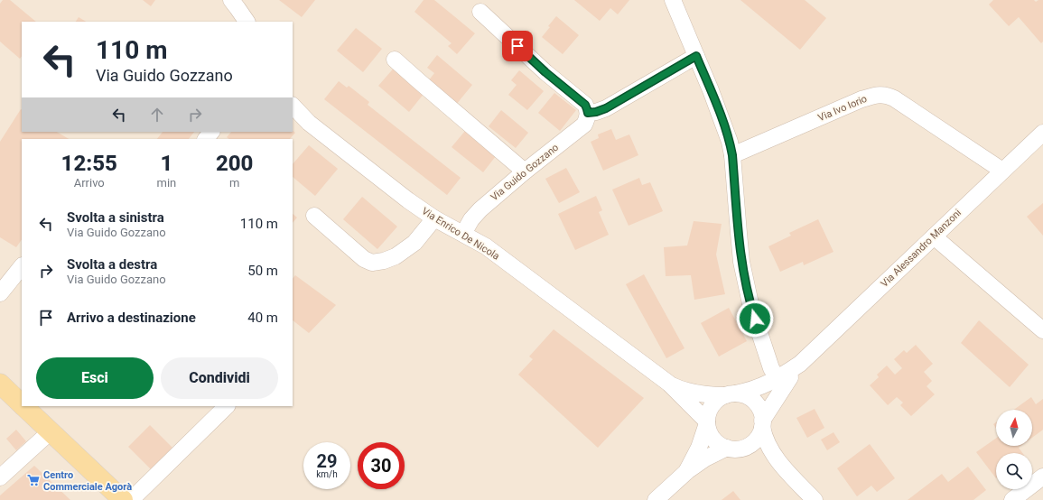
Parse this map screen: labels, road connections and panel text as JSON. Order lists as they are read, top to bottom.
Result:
{
  "streets": {
    "street": [
      "Via Ivo Iorio",
      "Via Guido Gozzano",
      "Via Enrico De Nicola",
      "Via Alessandro Manzoni"
    ]
  },
  "crossings": [
    ["Via Ivo Iorio", "Via Alessandro Manzoni"],
    ["Via Guido Gozzano", "Via Enrico De Nicola"],
    ["Via Enrico De Nicola", "Via Alessandro Manzoni"]
  ],
  "places": {
    "supermarket": ["Centro Commerciale Agorà"]
  },
  "north": "top",
  "page": {
    "turn": ["110 m", "Via Guido Gozzano"],
    "eta": [
      "12:55",
      "Arrivo",
      "1",
      "min",
      "200",
      "m"
    ],
    "list": [
      {
        "name": "Svolta a sinistra",
        "note": "Via Guido Gozzano",
        "value": "110 m"
      },
      {
        "name": "Svolta a destra",
        "note": "Via Guido Gozzano",
        "value": "50 m"
      },
      {
        "name": "Arrivo a destinazione",
        "value": "40 m"
      }
    ],
    "buttons": ["Esci", "Condividi"],
    "speed": "29 km/h",
    "limit": "30"
  }
}
